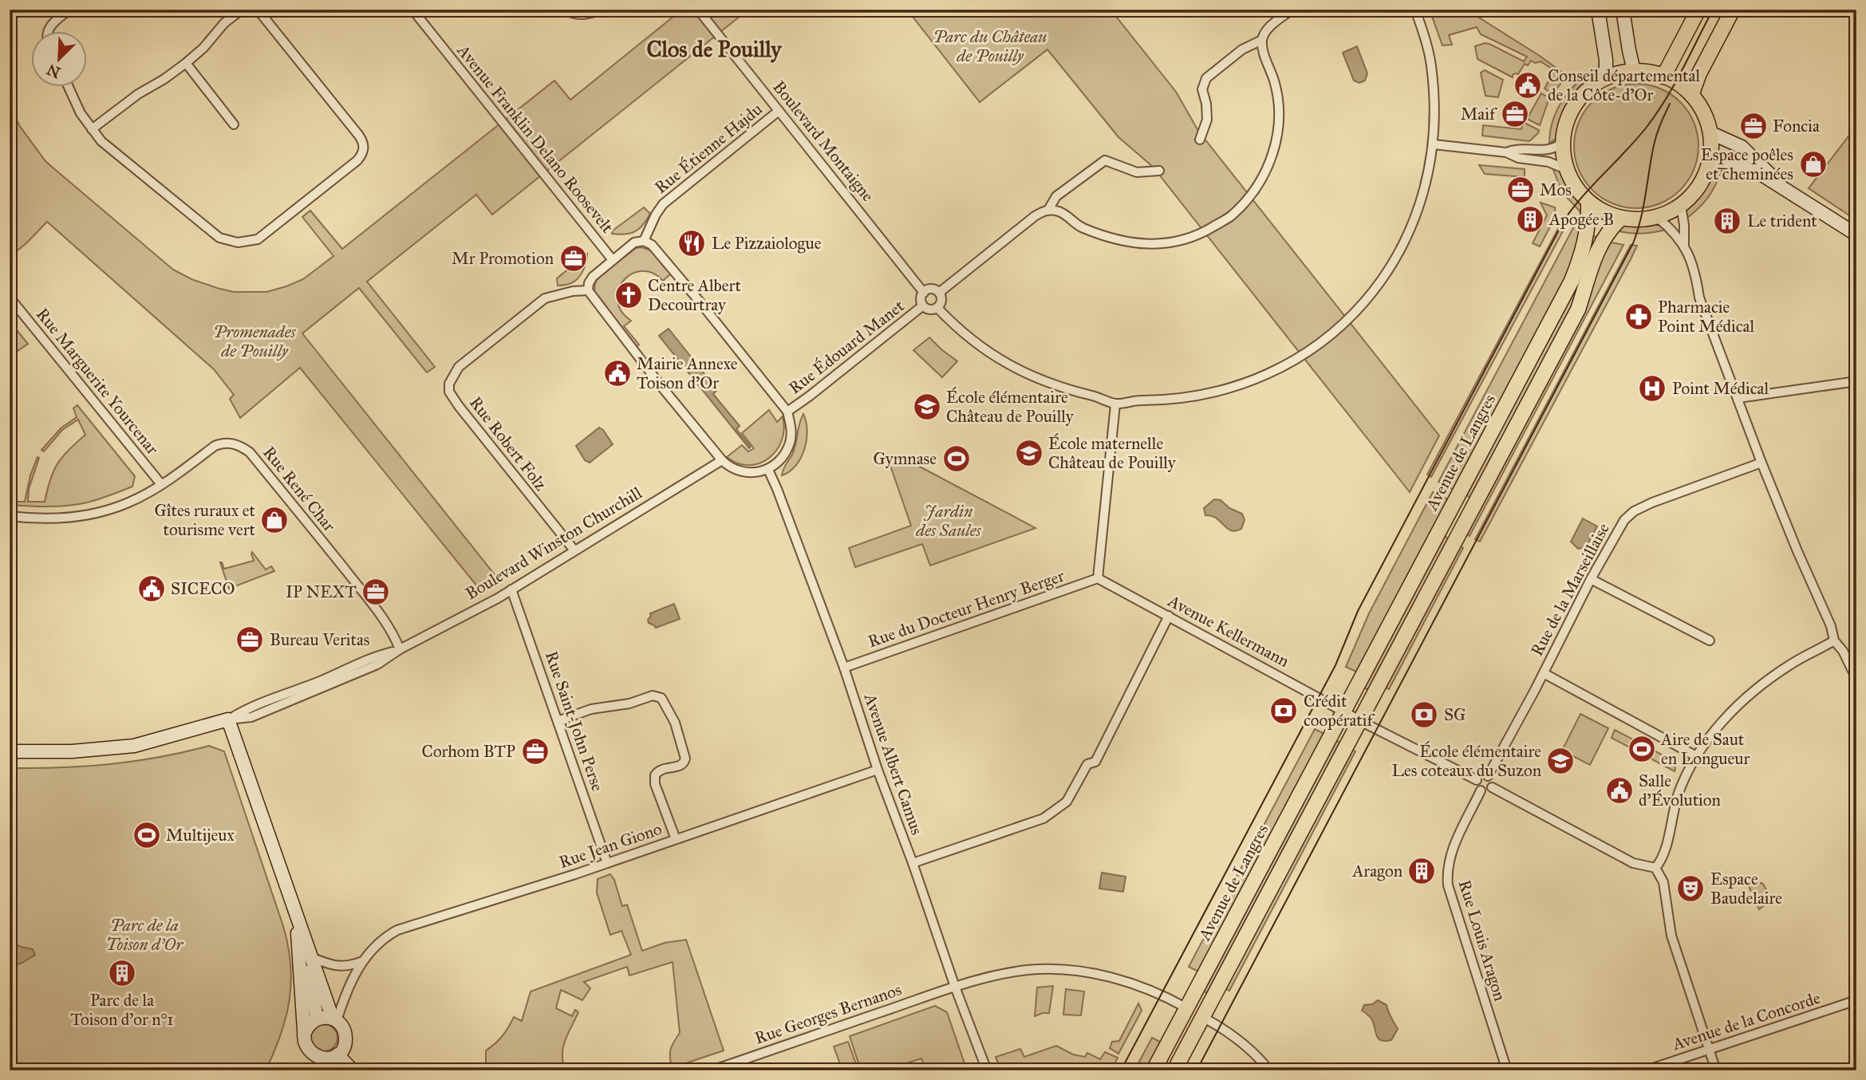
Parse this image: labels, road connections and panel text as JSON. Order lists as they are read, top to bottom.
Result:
{
  "streets": {
    "main road": ["Avenue de Langres"],
    "street": [
      "Avenue Franklin Delano Roosevelt",
      "Boulevard Montaigne",
      "Rue Étienne Hajdu",
      "Rue Édouard Manet",
      "Rue Marguerite Yourcenar",
      "Rue Robert Folz",
      "Rue René Char",
      "Boulevard Winston Churchill",
      "Rue de la Marseillaise",
      "Rue du Docteur Henry Berger",
      "Avenue Kellermann",
      "Rue Saint-John Perse",
      "Avenue Albert Camus",
      "Rue Jean Giono",
      "Rue Louis Aragon",
      "Rue Georges Bernanos",
      "Avenue de la Concorde"
    ]
  },
  "crossings": [
    ["Boulevard Montaigne", "Rue Étienne Hajdu"],
    ["Boulevard Montaigne", "Rue Édouard Manet"],
    ["Rue Marguerite Yourcenar", "Rue René Char"],
    ["Rue Robert Folz", "Boulevard Winston Churchill"],
    ["Avenue de Langres", "Avenue Kellermann"],
    ["Avenue de Langres", "Rue Georges Bernanos"],
    ["Rue René Char", "Boulevard Winston Churchill"],
    ["Boulevard Winston Churchill", "Rue Saint-John Perse"],
    ["Rue de la Marseillaise", "Rue Louis Aragon"],
    ["Rue du Docteur Henry Berger", "Avenue Kellermann"],
    ["Rue du Docteur Henry Berger", "Avenue Albert Camus"],
    ["Rue Saint-John Perse", "Rue Jean Giono"],
    ["Avenue Albert Camus", "Rue Jean Giono"],
    ["Avenue Albert Camus", "Rue Georges Bernanos"]
  ],
  "districts": ["Clos de Pouilly"],
  "parks": [
    "Parc du Château de Pouilly",
    "Promenades de Pouilly",
    "Jardin des Saules",
    "Parc de la Toison d'Or"
  ],
  "places": {
    "public building": [
      "Conseil départemental de la Côte-d'Or",
      "Mairie Annexe Toison d'Or",
      "SICECO",
      "Salle d'Évolution"
    ],
    "office": [
      "Maif",
      "Foncia",
      "Mos",
      "Mr Promotion",
      "IP NEXT",
      "Bureau Veritas",
      "Corhom BTP"
    ],
    "shop": ["Espace poêles et cheminées", "Gîtes ruraux et tourisme vert"],
    "building": [
      "Apogée B",
      "Le trident",
      "Aragon",
      "Parc de la Toison d'or n°1"
    ],
    "restaurant": ["Le Pizzaiologue"],
    "church": ["Centre Albert Decourtray"],
    "pharmacy": ["Pharmacie Point Médical"],
    "hospital": ["Point Médical"],
    "school or university": ["École élémentaire Château de Pouilly", "École maternelle Château de Pouilly", "École élémentaire Les coteaux du Suzon"],
    "sports": ["Gymnase", "Aire de Saut en Longueur", "Multijeux"],
    "bank": ["Crédit coopératif", "SG"],
    "theatre": ["Espace Baudelaire"]
  },
  "north": "bottom left"
}
